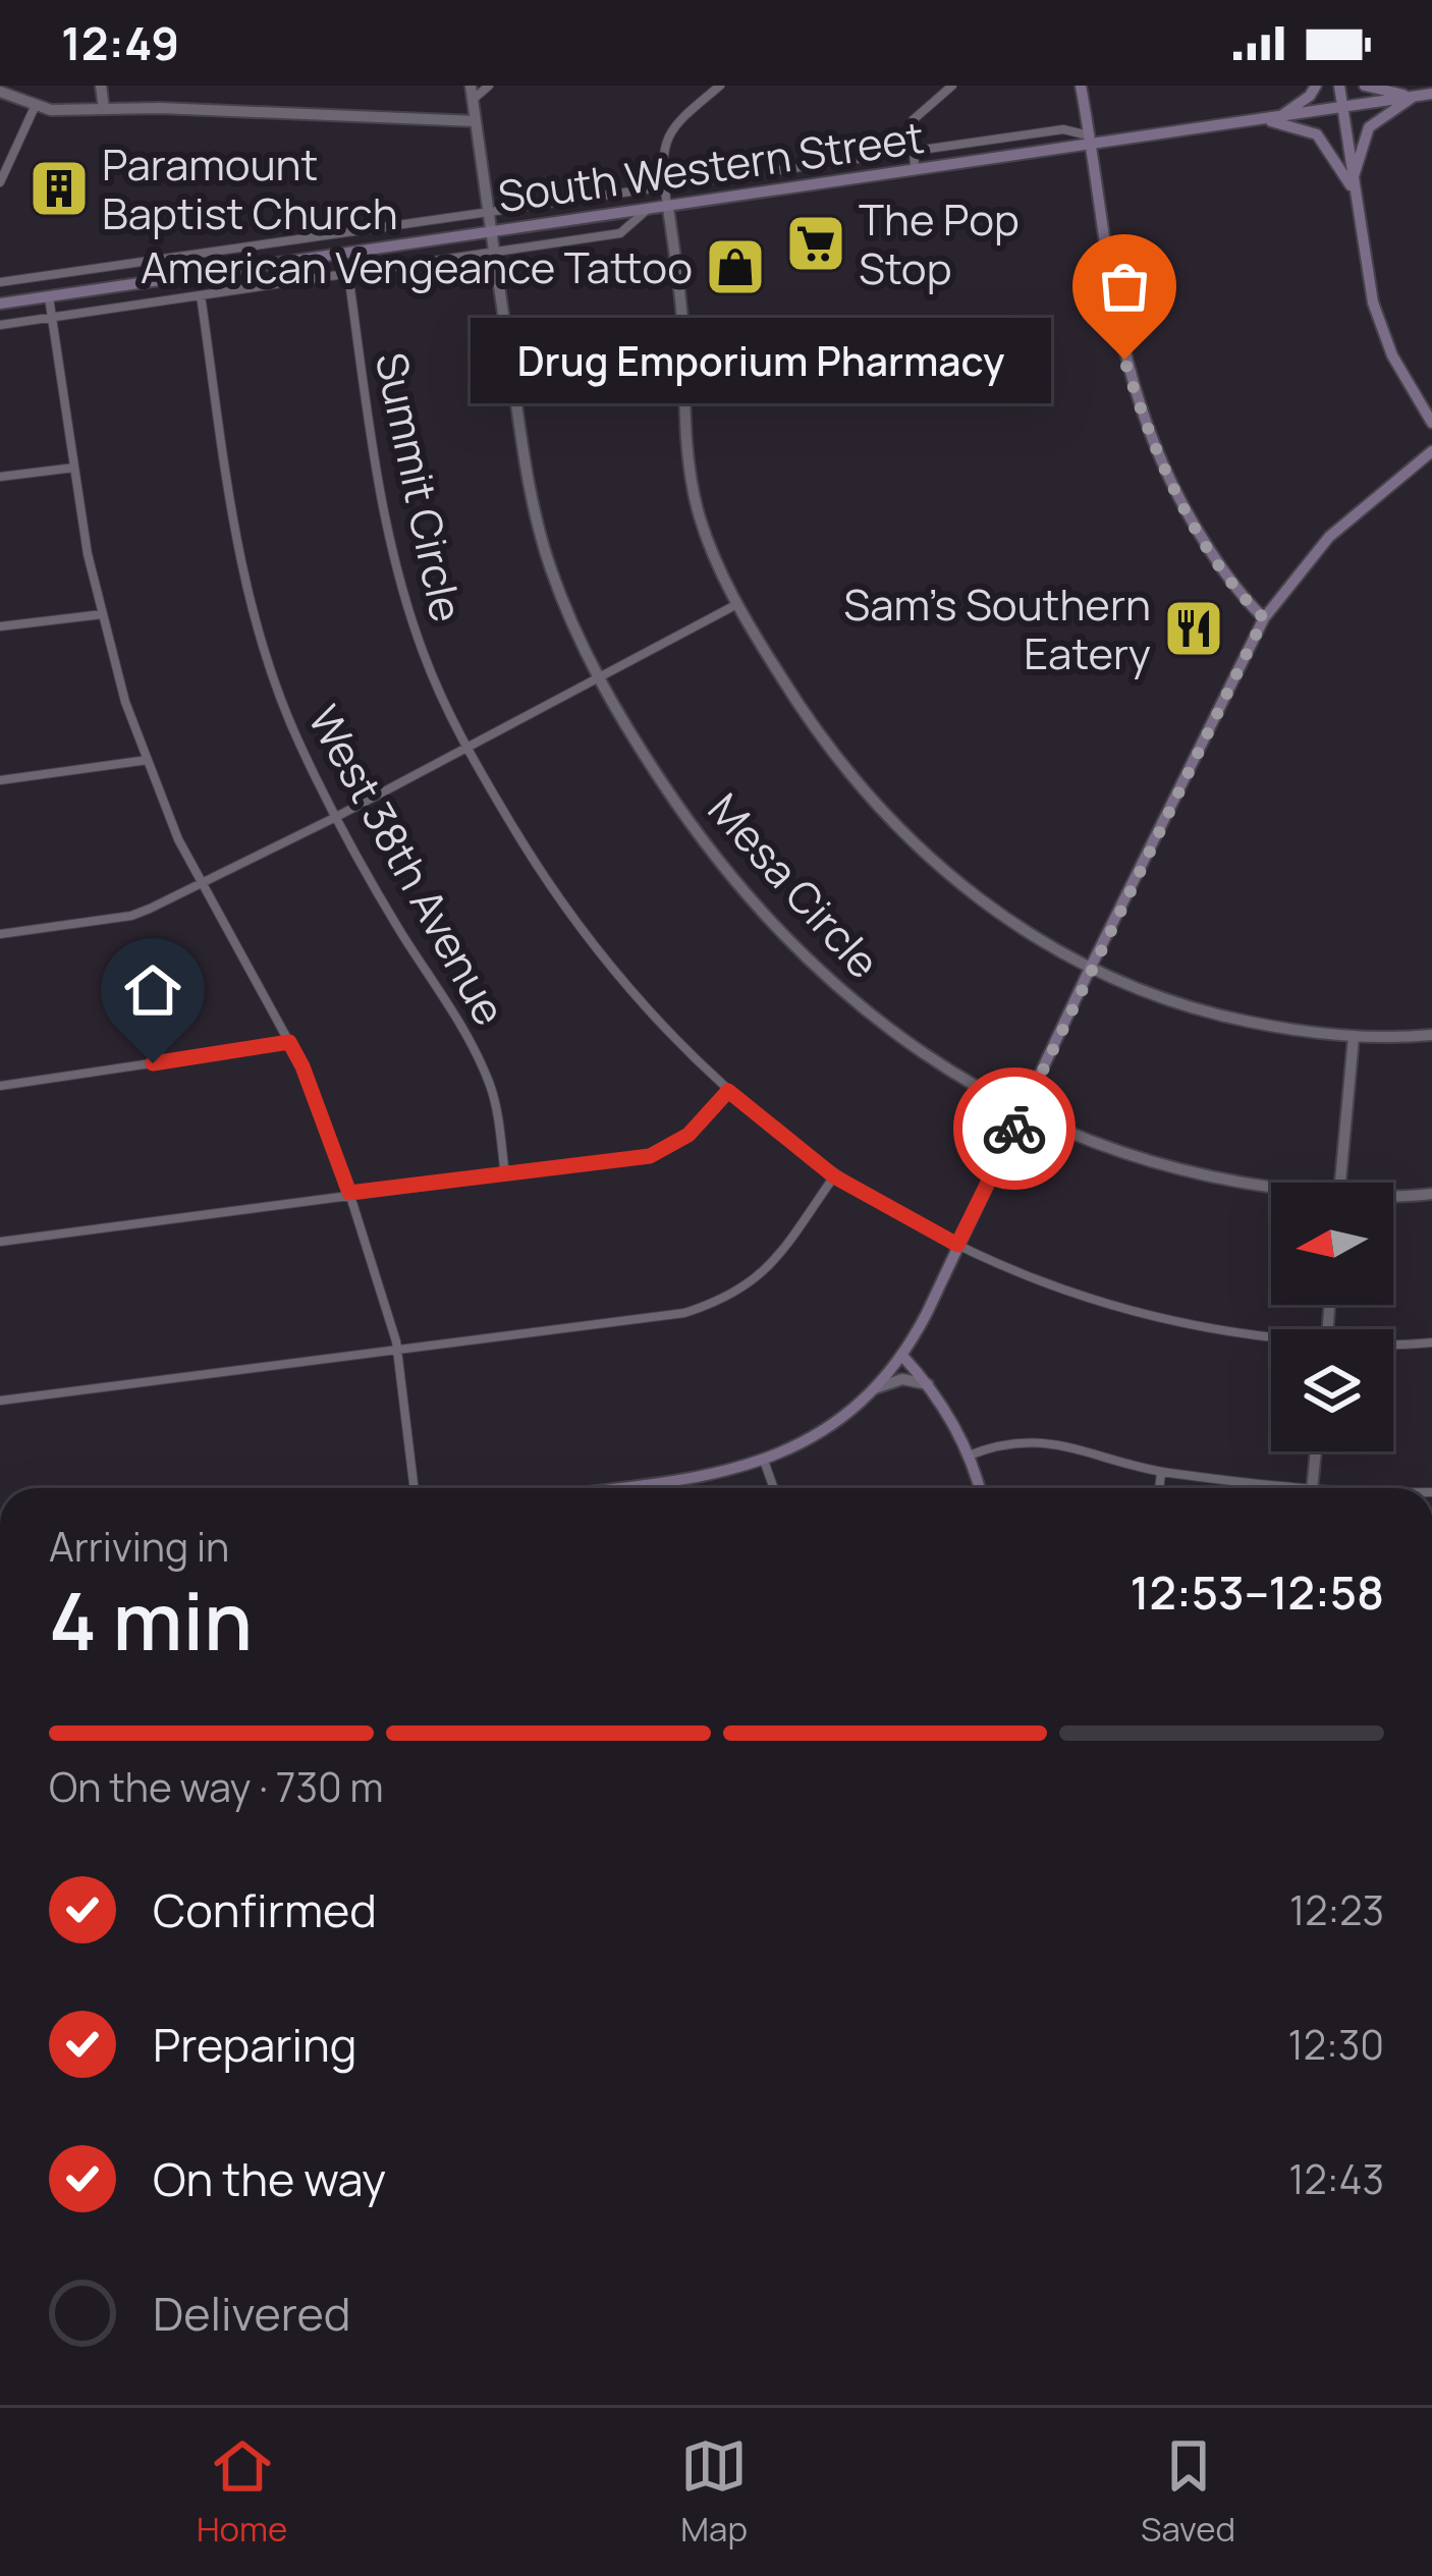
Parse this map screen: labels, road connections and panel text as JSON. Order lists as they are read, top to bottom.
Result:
{
  "streets": {
    "main road": ["South Western Street"],
    "street": ["Summit Circle", "West 38th Avenue", "Mesa Circle"]
  },
  "crossings": [
    ["South Western Street", "Mesa Circle"]
  ],
  "places": {
    "building": ["Paramount Baptist Church"],
    "supermarket": ["The Pop Stop"],
    "shop": ["American Vengeance Tattoo"],
    "other": ["Drug Emporium Pharmacy"],
    "restaurant": ["Sam's Southern Eatery"]
  },
  "north": "left",
  "page": {
    "status": "12:49",
    "bubble": "Drug Emporium Pharmacy",
    "heading": ["4 min", "Arriving in", "12:53–12:58"],
    "bar": "On the way · 730 m",
    "list": [
      ["Confirmed", "12:23"],
      ["Preparing", "12:30"],
      ["On the way", "12:43"],
      "Delivered"
    ],
    "tabs": ["Home", "Map", "Saved"]
  }
}
